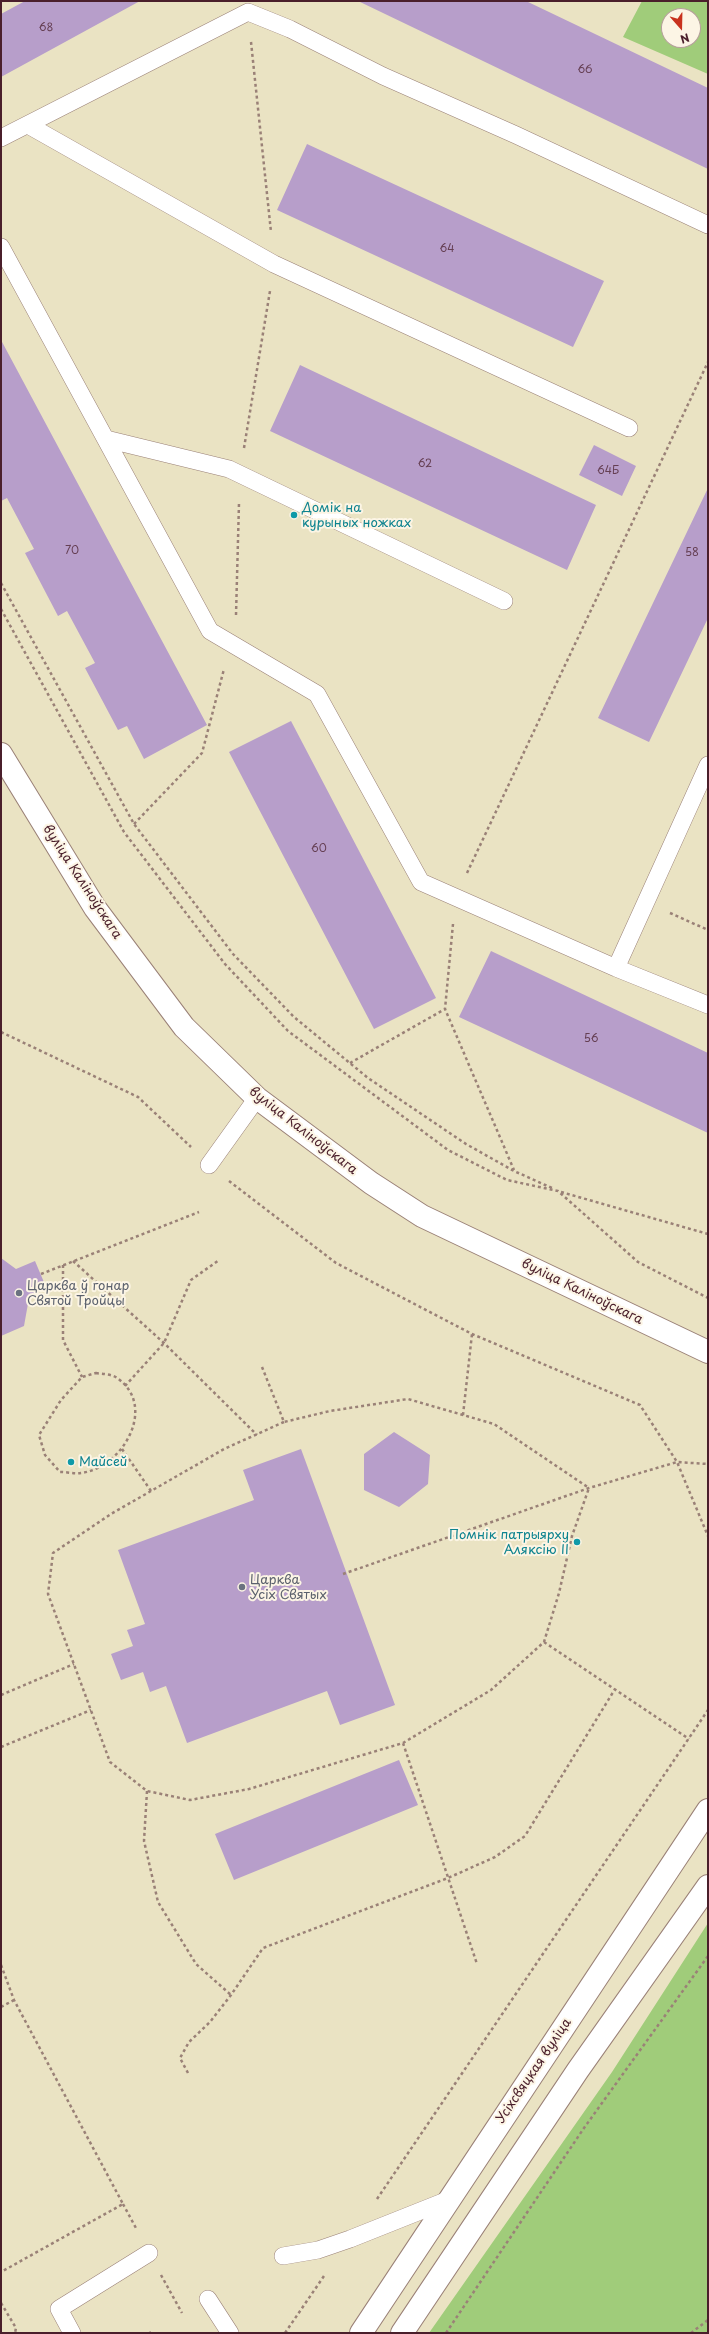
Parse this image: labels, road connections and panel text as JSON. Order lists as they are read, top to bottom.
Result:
{
  "streets": {
    "main road": ["вуліца Каліноўскага", "Усіхсвяцкая вуліца"]
  },
  "places": [
    "Домік на курыных ножках",
    "Царква ў гонар Святой Тройцы",
    "Майсей",
    "Помнік патрыярху Аляксію II",
    "Царква Усіх Святых"
  ],
  "house_numbers": [
    "68",
    "66",
    "64",
    "62",
    "64Б",
    "70",
    "58",
    "60",
    "56"
  ],
  "north": "bottom"
}
